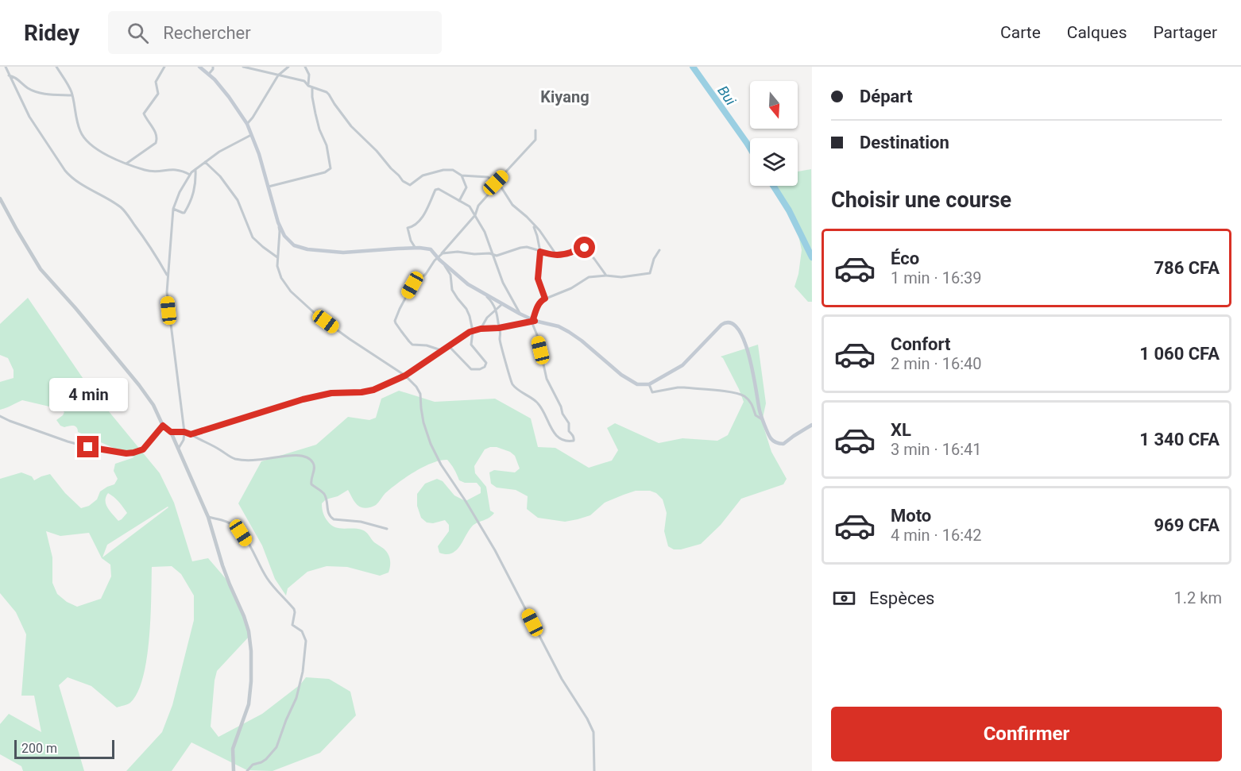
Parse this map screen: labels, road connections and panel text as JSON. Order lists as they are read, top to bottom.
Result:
{
  "districts": ["Kiyang"],
  "water": ["Bui"],
  "scale_bar": "200 m",
  "north": "bottom",
  "page": {
    "header": "Ridey",
    "search": "Rechercher",
    "nav": ["Carte", "Calques", "Partager"],
    "banner": ["Départ", "Destination"],
    "heading": "Choisir une course",
    "list": [
      {
        "name": "Éco",
        "note": "1 min · 16:39",
        "value": "786 CFA"
      },
      {
        "name": "Confort",
        "note": "2 min · 16:40",
        "value": "1 060 CFA"
      },
      {
        "name": "XL",
        "note": "3 min · 16:41",
        "value": "1 340 CFA"
      },
      {
        "name": "Moto",
        "note": "4 min · 16:42",
        "value": "969 CFA"
      }
    ],
    "bubble": "4 min",
    "pay": ["Espèces", "1.2 km"],
    "buttons": "Confirmer",
    "scale": "200 m"
  }
}
